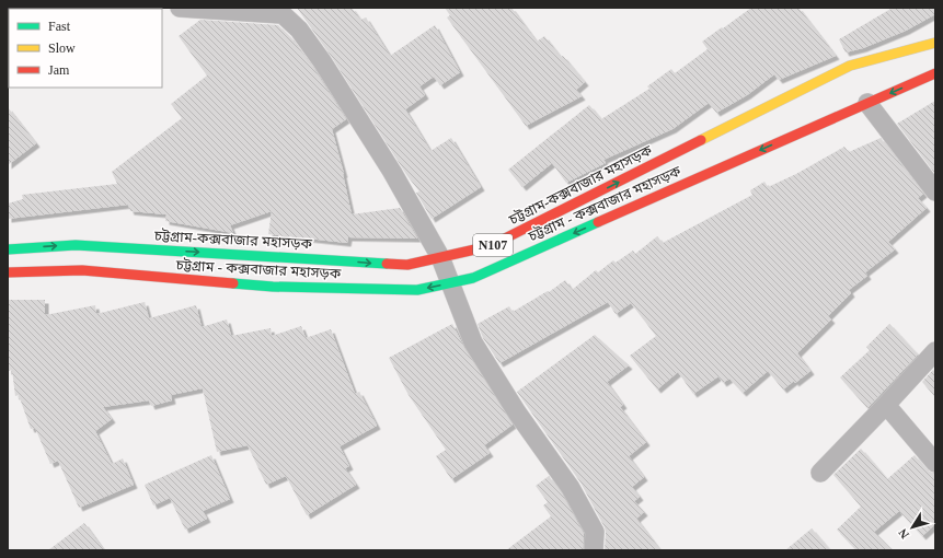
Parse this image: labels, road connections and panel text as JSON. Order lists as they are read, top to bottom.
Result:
{
  "streets": {
    "highway": ["চট্টগ্রাম-কক্সবাজার মহাসড়ক", "চট্টগ্রাম - কক্সবাজার মহাসড়ক", "N107"]
  },
  "one_way": ["চট্টগ্রাম-কক্সবাজার মহাসড়ক", "চট্টগ্রাম - কক্সবাজার মহাসড়ক"],
  "legend": ["Fast", "Slow", "Jam"],
  "north": "bottom left"
}
